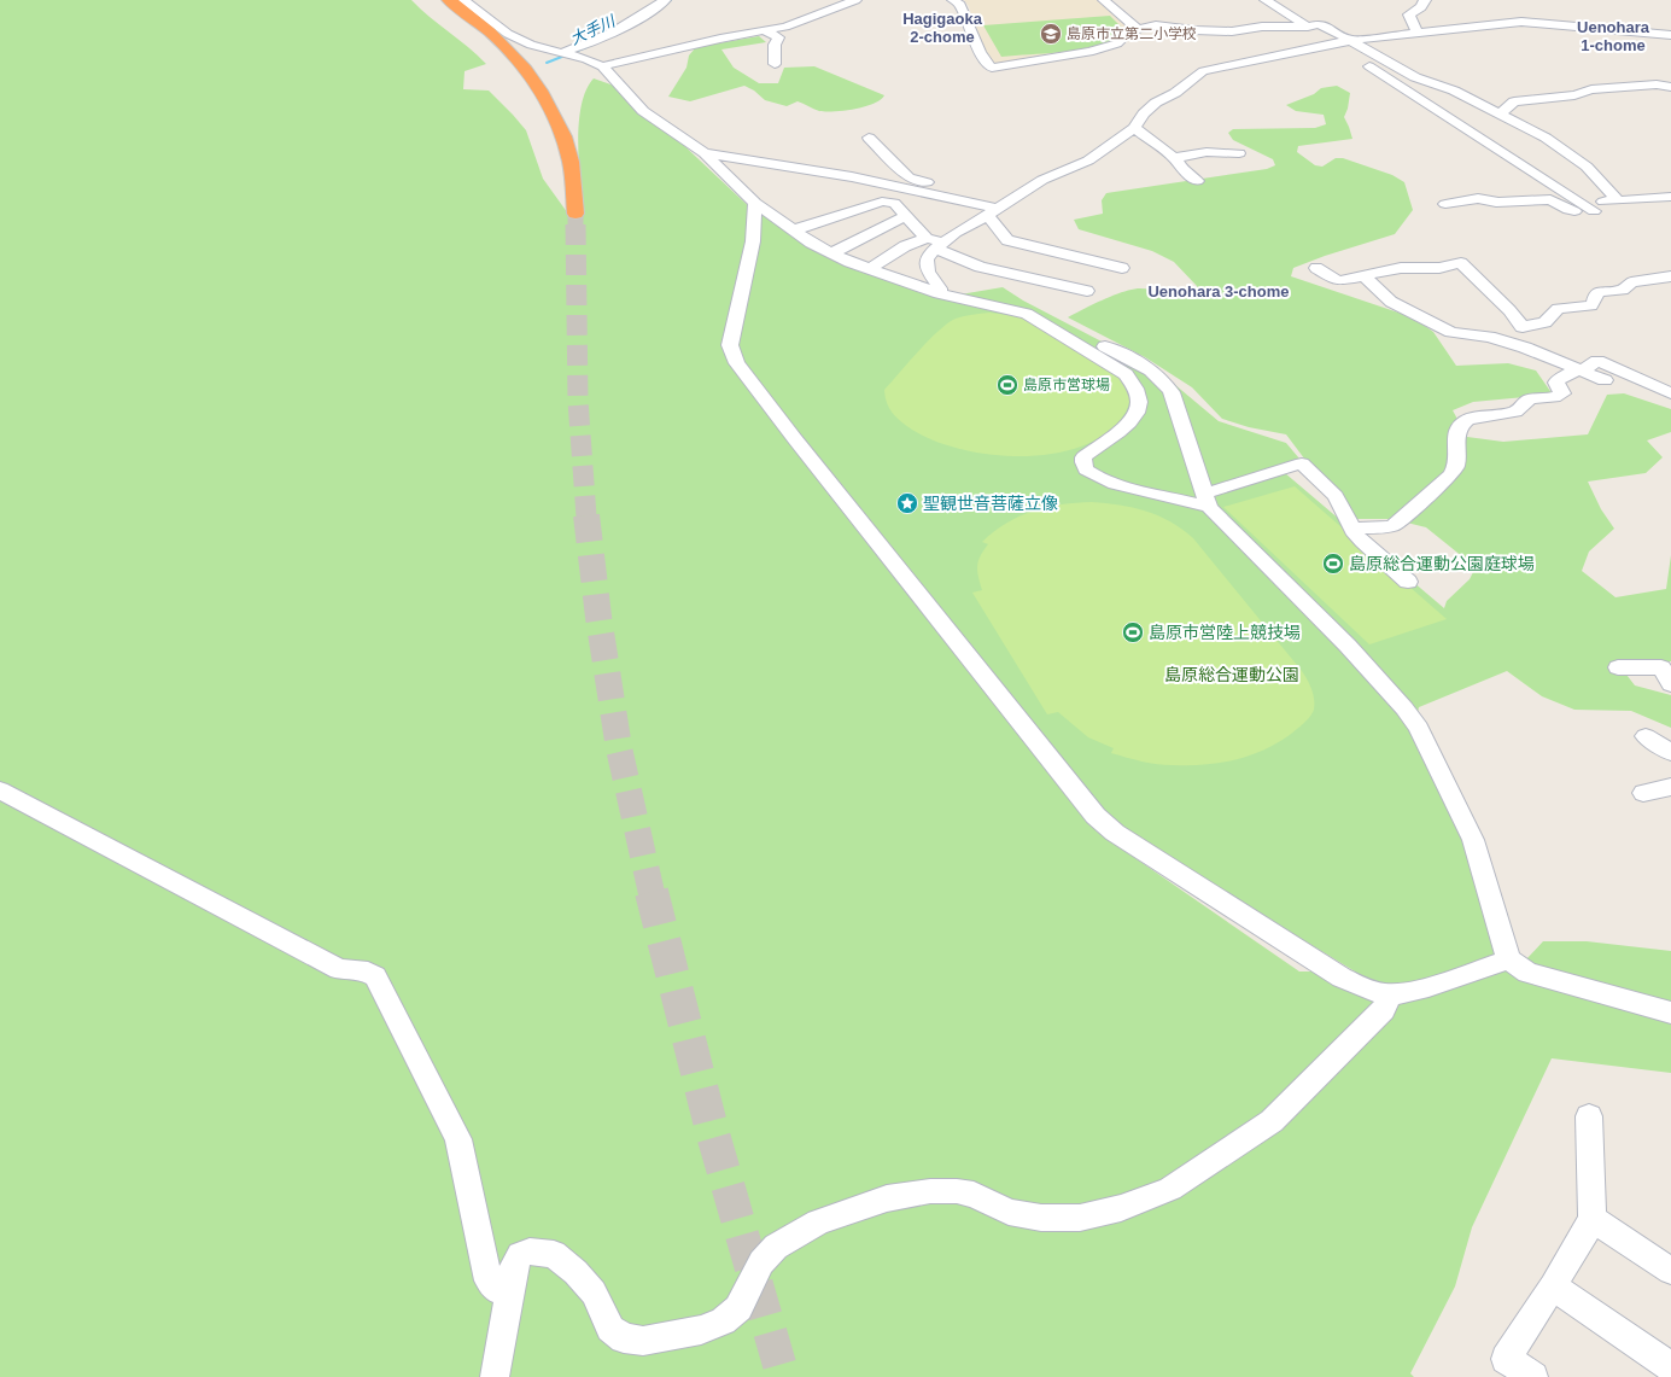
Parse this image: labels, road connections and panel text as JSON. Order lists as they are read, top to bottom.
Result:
{
  "districts": ["Hagigaoka 2-chome", "Uenohara 1-chome", "Uenohara 3-chome"],
  "water": ["大手川"],
  "parks": ["島原総合運動公園"],
  "places": {
    "school or university": ["島原市立第二小学校"],
    "sports": ["島原市営球場", "島原総合運動公園庭球場", "島原市営陸上競技場"],
    "place": ["聖観世音菩薩立像"]
  }
}
